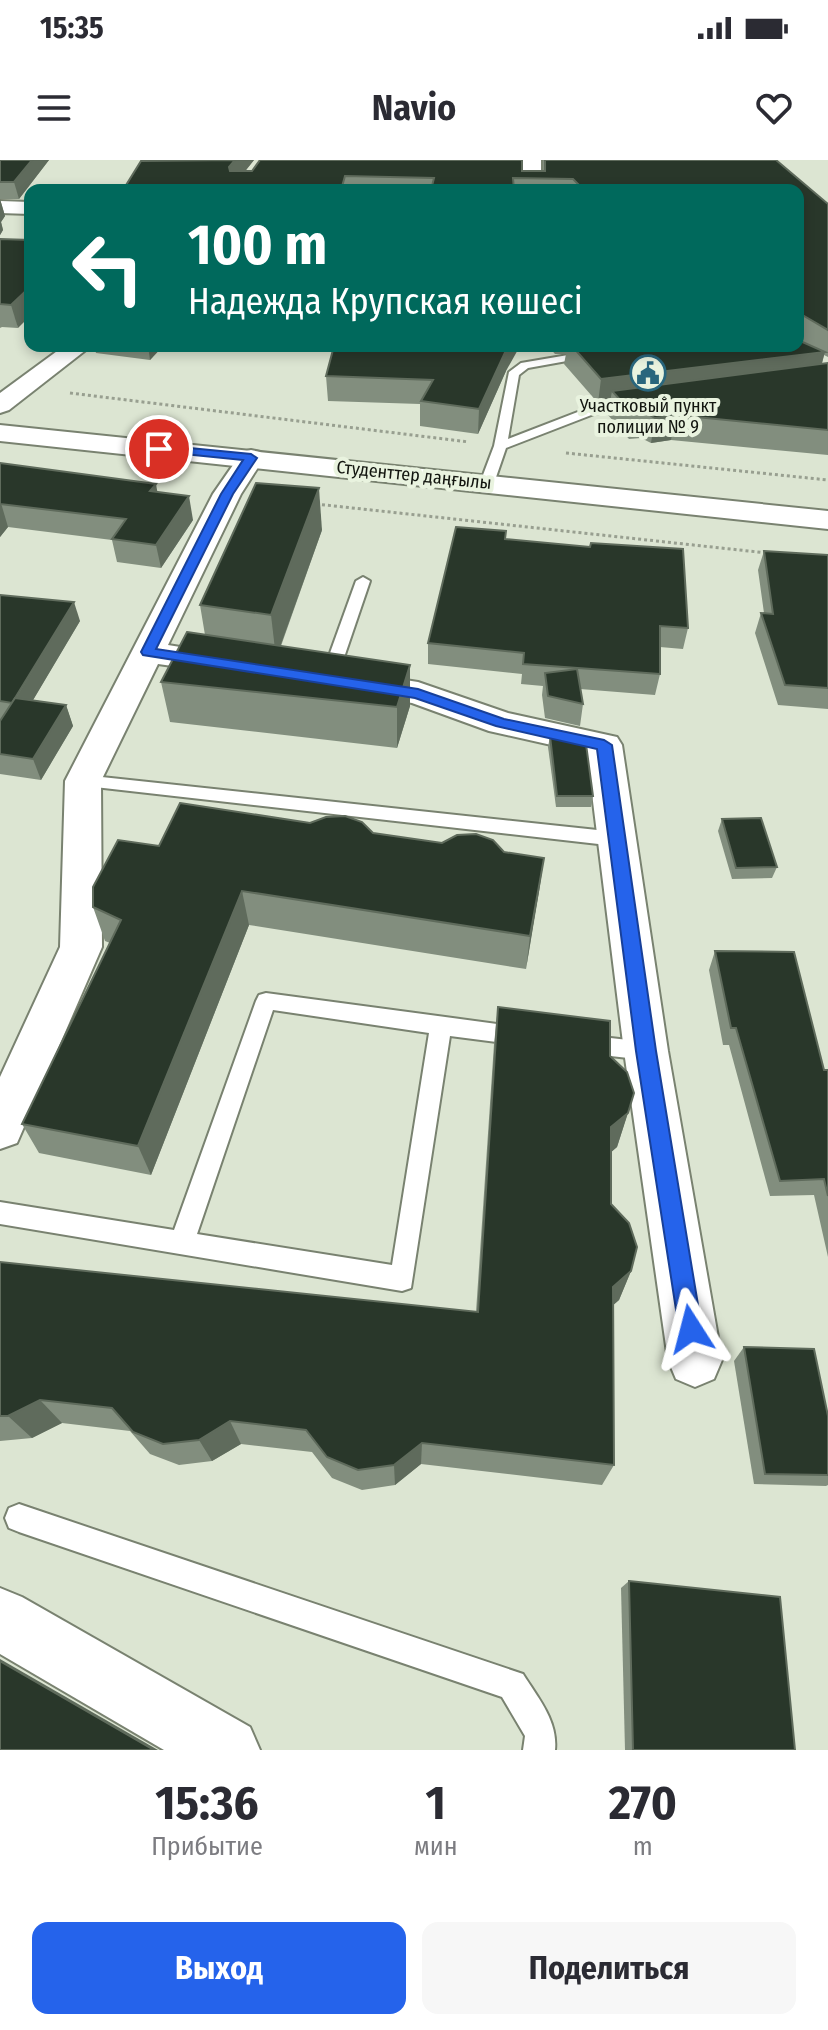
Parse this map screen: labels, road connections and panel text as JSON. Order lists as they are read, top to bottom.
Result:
{
  "streets": {
    "street": ["Студенттер даңғылы"]
  },
  "places": {
    "public building": ["Участковый пункт полиции № 9"]
  },
  "page": {
    "status": "15:35",
    "header": "Navio",
    "turn": ["100 m", "Надежда Крупская көшесі"],
    "eta": [
      "15:36",
      "Прибытие",
      "1",
      "мин",
      "270",
      "m"
    ],
    "buttons": ["Выход", "Поделиться"]
  }
}
